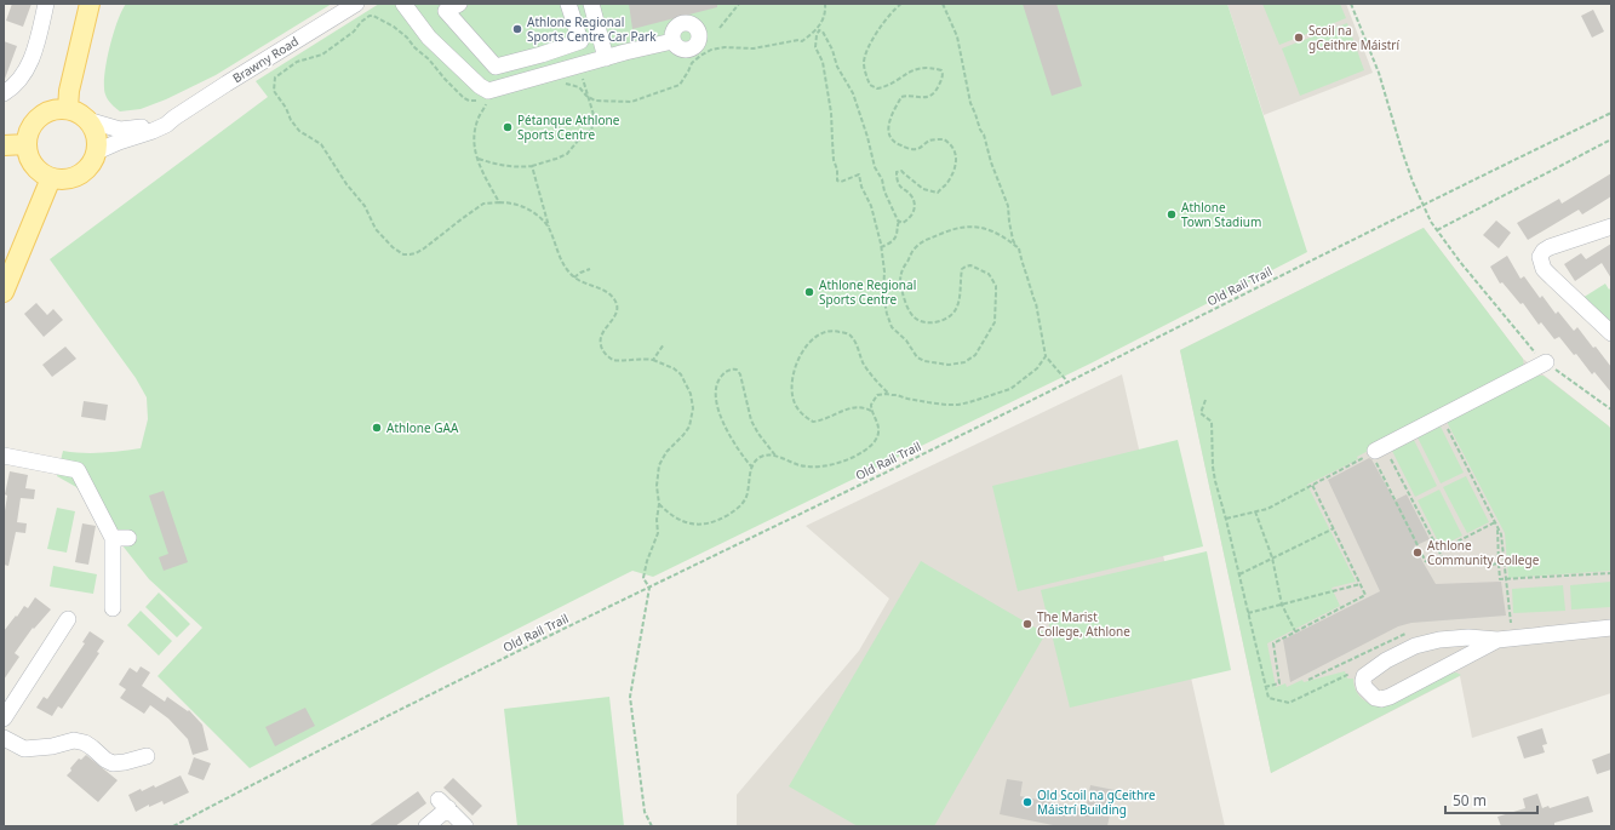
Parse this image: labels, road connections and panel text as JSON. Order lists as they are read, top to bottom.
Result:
{
  "streets": {
    "street": ["Brawny Road"],
    "path": ["Old Rail Trail"]
  },
  "places": [
    "Athlone Regional Sports Centre Car Park",
    "Scoil na gCeithre Máistrí",
    "Pétanque Athlone Sports Centre",
    "Athlone Town Stadium",
    "Athlone Regional Sports Centre",
    "Athlone GAA",
    "Athlone Community College",
    "The Marist College, Athlone",
    "Old Scoil na gCeithre Máistrí Building"
  ],
  "scale_bar": "50 m"
}
